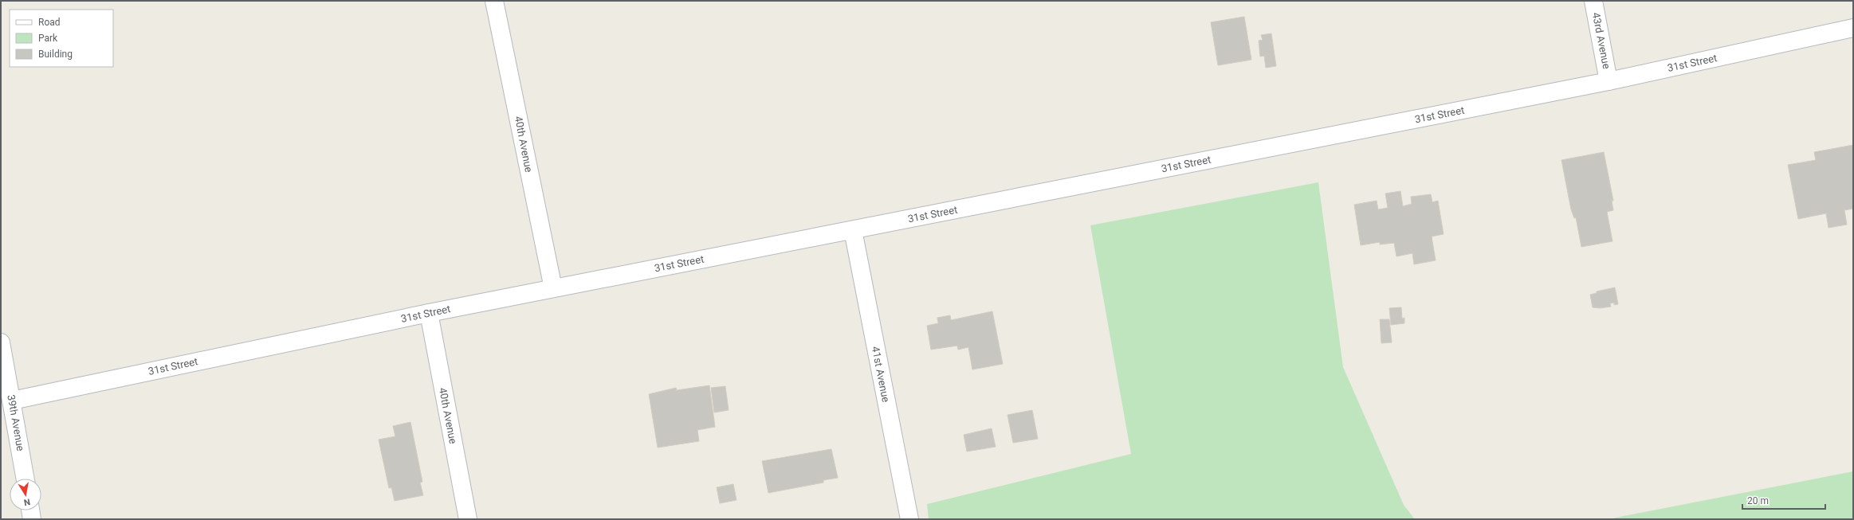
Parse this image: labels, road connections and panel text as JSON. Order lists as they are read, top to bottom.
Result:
{
  "streets": {
    "street": [
      "43rd Avenue",
      "31st Street",
      "40th Avenue",
      "41st Avenue",
      "39th Avenue"
    ]
  },
  "crossings": [
    ["43rd Avenue", "31st Street"],
    ["31st Street", "40th Avenue"],
    ["31st Street", "41st Avenue"],
    ["31st Street", "39th Avenue"]
  ],
  "legend": ["Road", "Park", "Building"],
  "scale_bar": "20 m",
  "north": "bottom"
}
